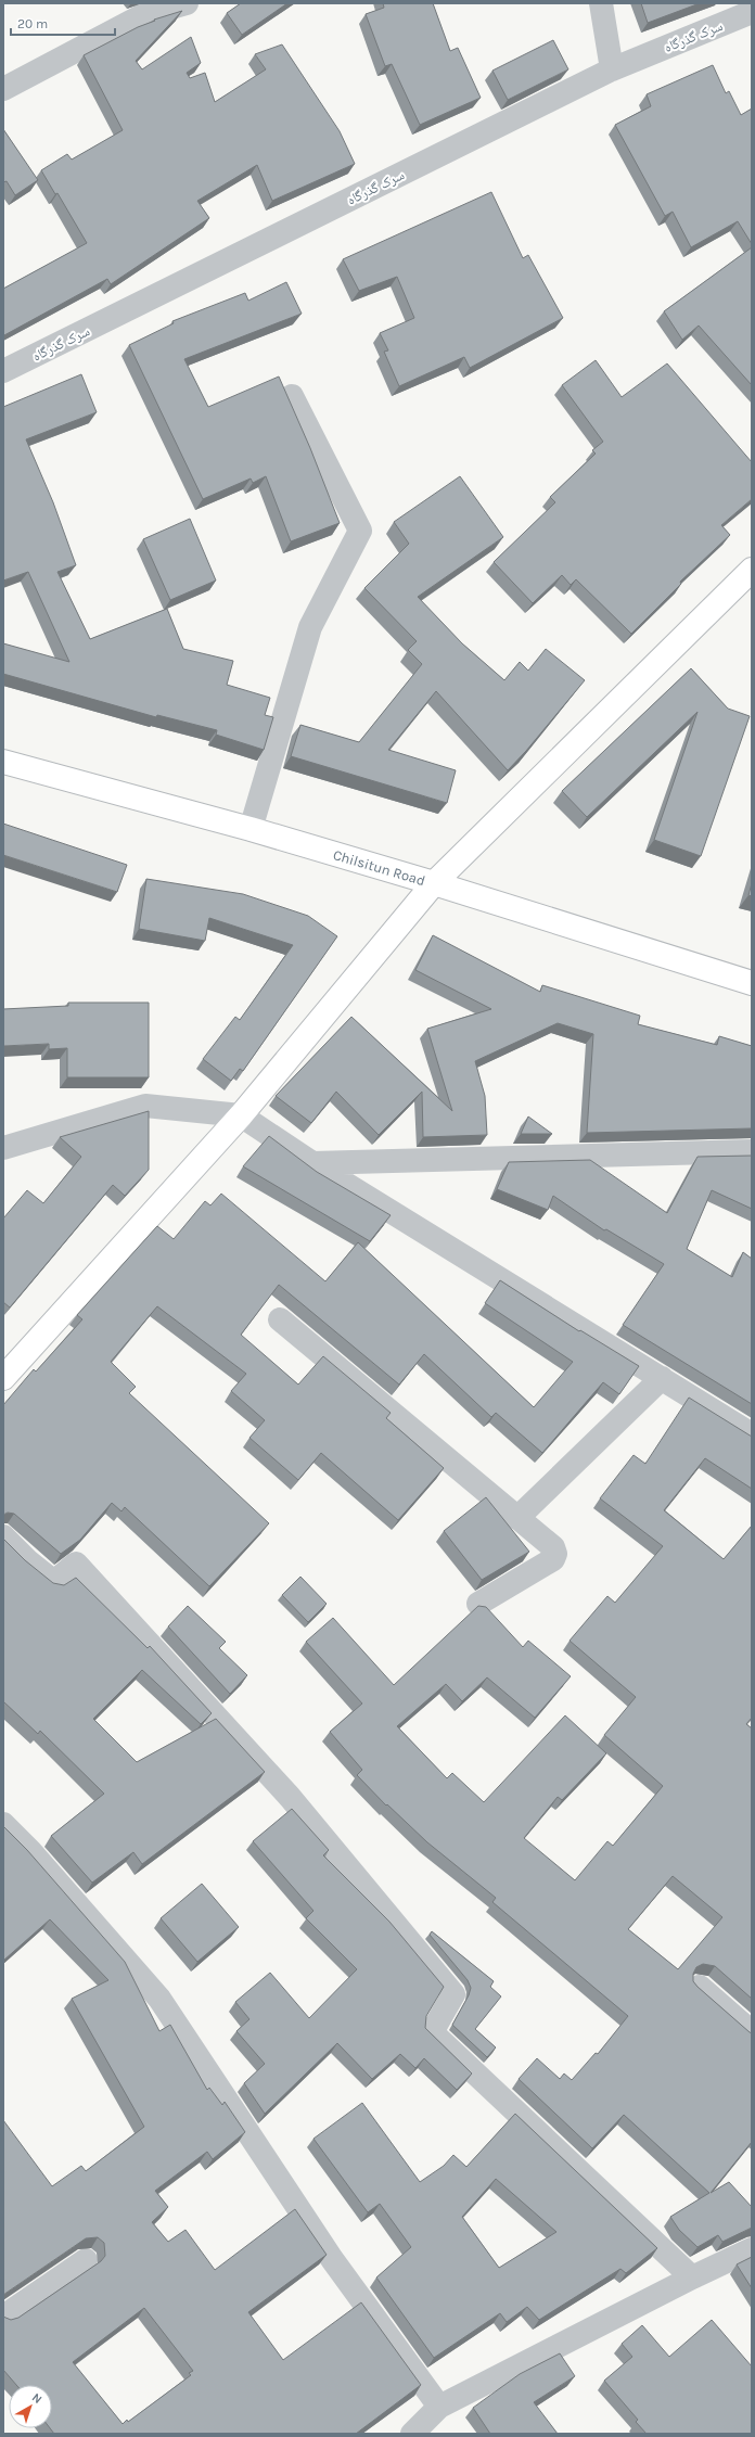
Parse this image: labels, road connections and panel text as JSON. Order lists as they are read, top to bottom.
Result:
{
  "streets": {
    "main road": ["Chilsitun Road"],
    "street": ["سرک گذرگاه"]
  },
  "scale_bar": "20 m",
  "north": "top right"
}
